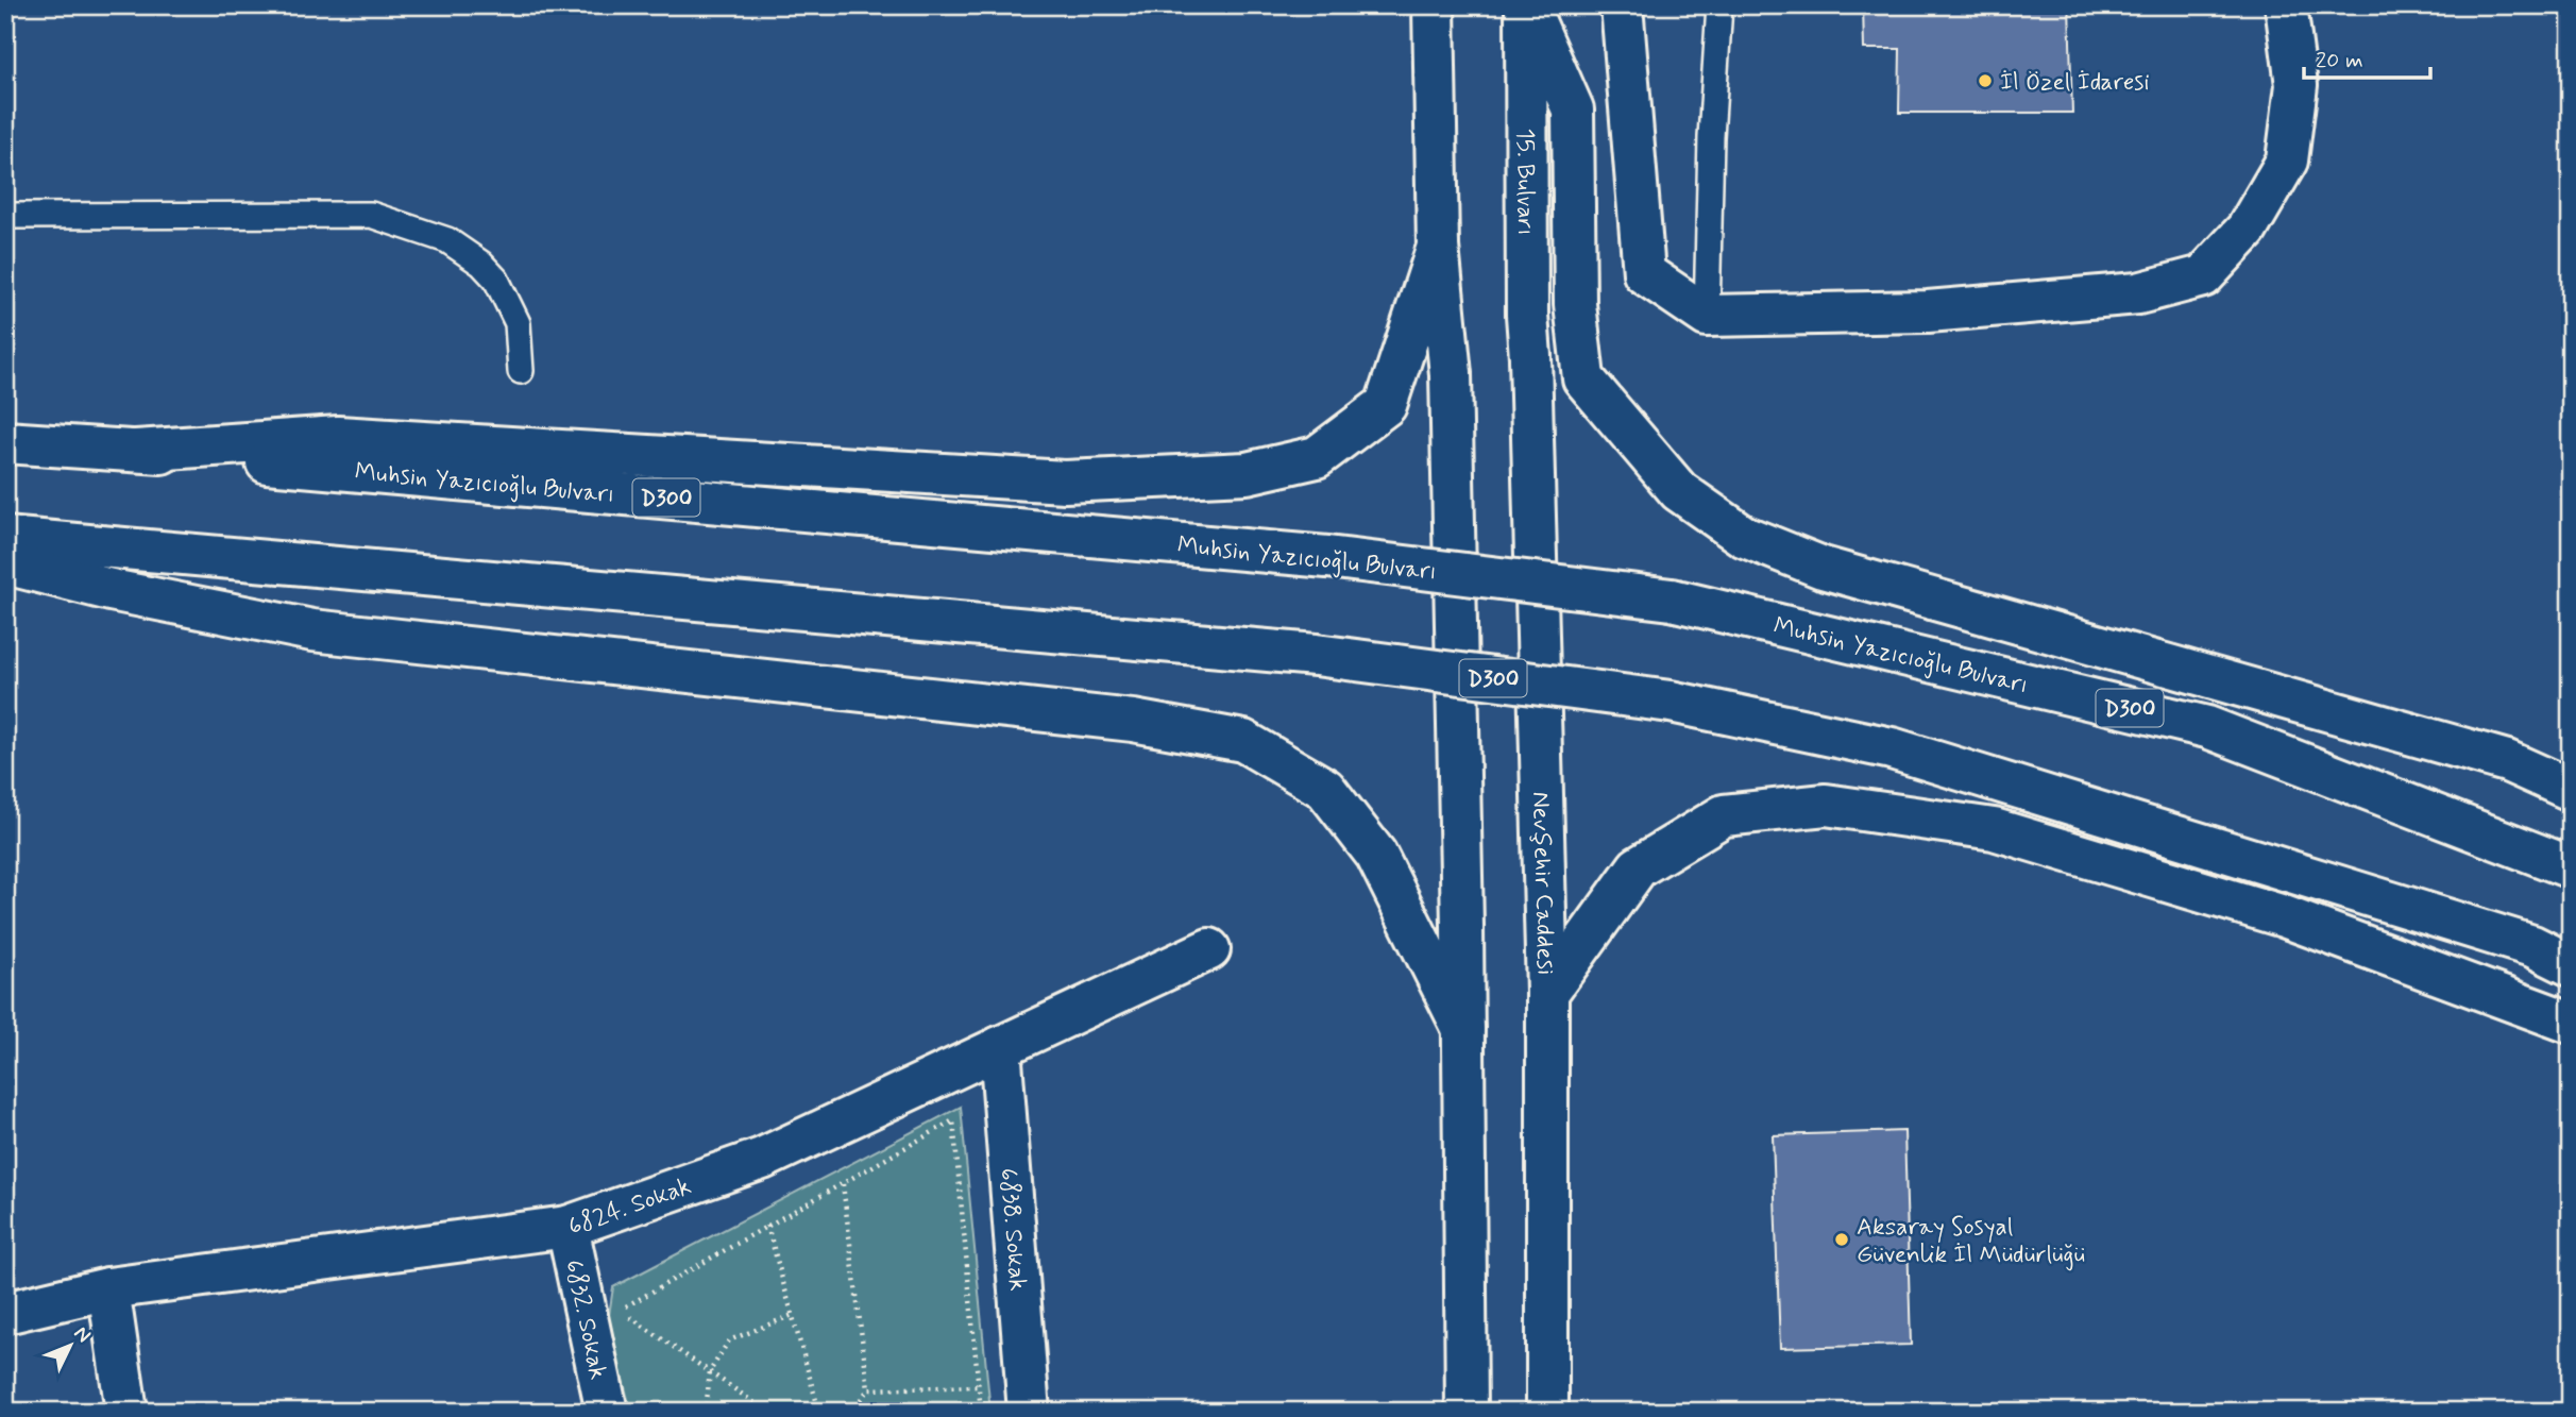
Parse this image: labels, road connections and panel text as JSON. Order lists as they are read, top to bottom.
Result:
{
  "streets": {
    "main road": [
      "15. Bulvarı",
      "Muhsin Yazıcıoğlu Bulvarı",
      "D300",
      "Nevşehir Caddesi",
      "6824. Sokak",
      "6838. Sokak",
      "6832. Sokak"
    ]
  },
  "crossings": [
    ["15. Bulvarı", "Nevşehir Caddesi"],
    ["6824. Sokak", "6838. Sokak"],
    ["6824. Sokak", "6832. Sokak"]
  ],
  "places": ["İl Özel İdaresi", "Aksaray Sosyal Güvenlik İl Müdürlüğü"],
  "scale_bar": "20 m",
  "north": "top right"
}
